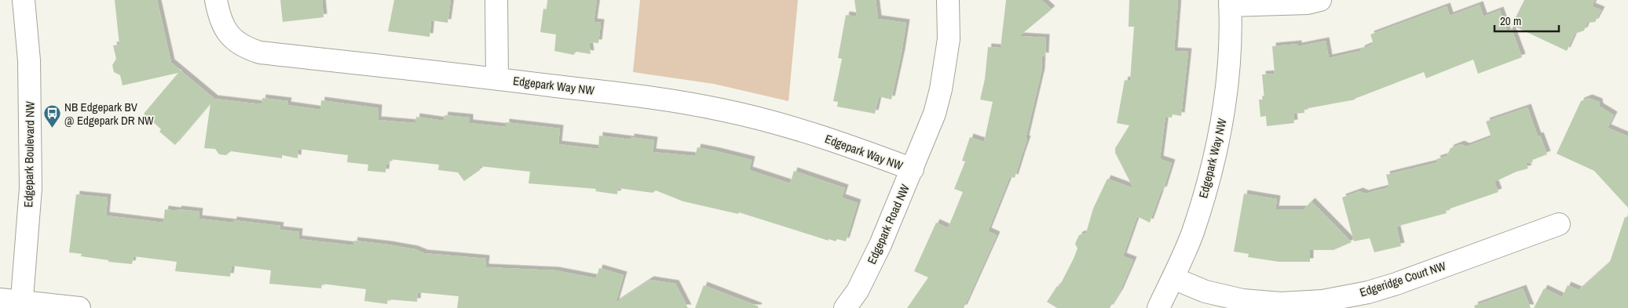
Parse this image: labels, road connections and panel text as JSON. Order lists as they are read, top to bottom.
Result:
{
  "streets": {
    "street": [
      "Edgepark Way NW",
      "Edgepark Boulevard NW",
      "Edgepark Road NW",
      "Edgeridge Court NW"
    ]
  },
  "crossings": [
    ["Edgepark Way NW", "Edgepark Road NW"],
    ["Edgepark Way NW", "Edgeridge Court NW"]
  ],
  "places": {
    "bus stop": ["NB Edgepark BV @ Edgepark DR NW"]
  },
  "scale_bar": "20 m"
}
